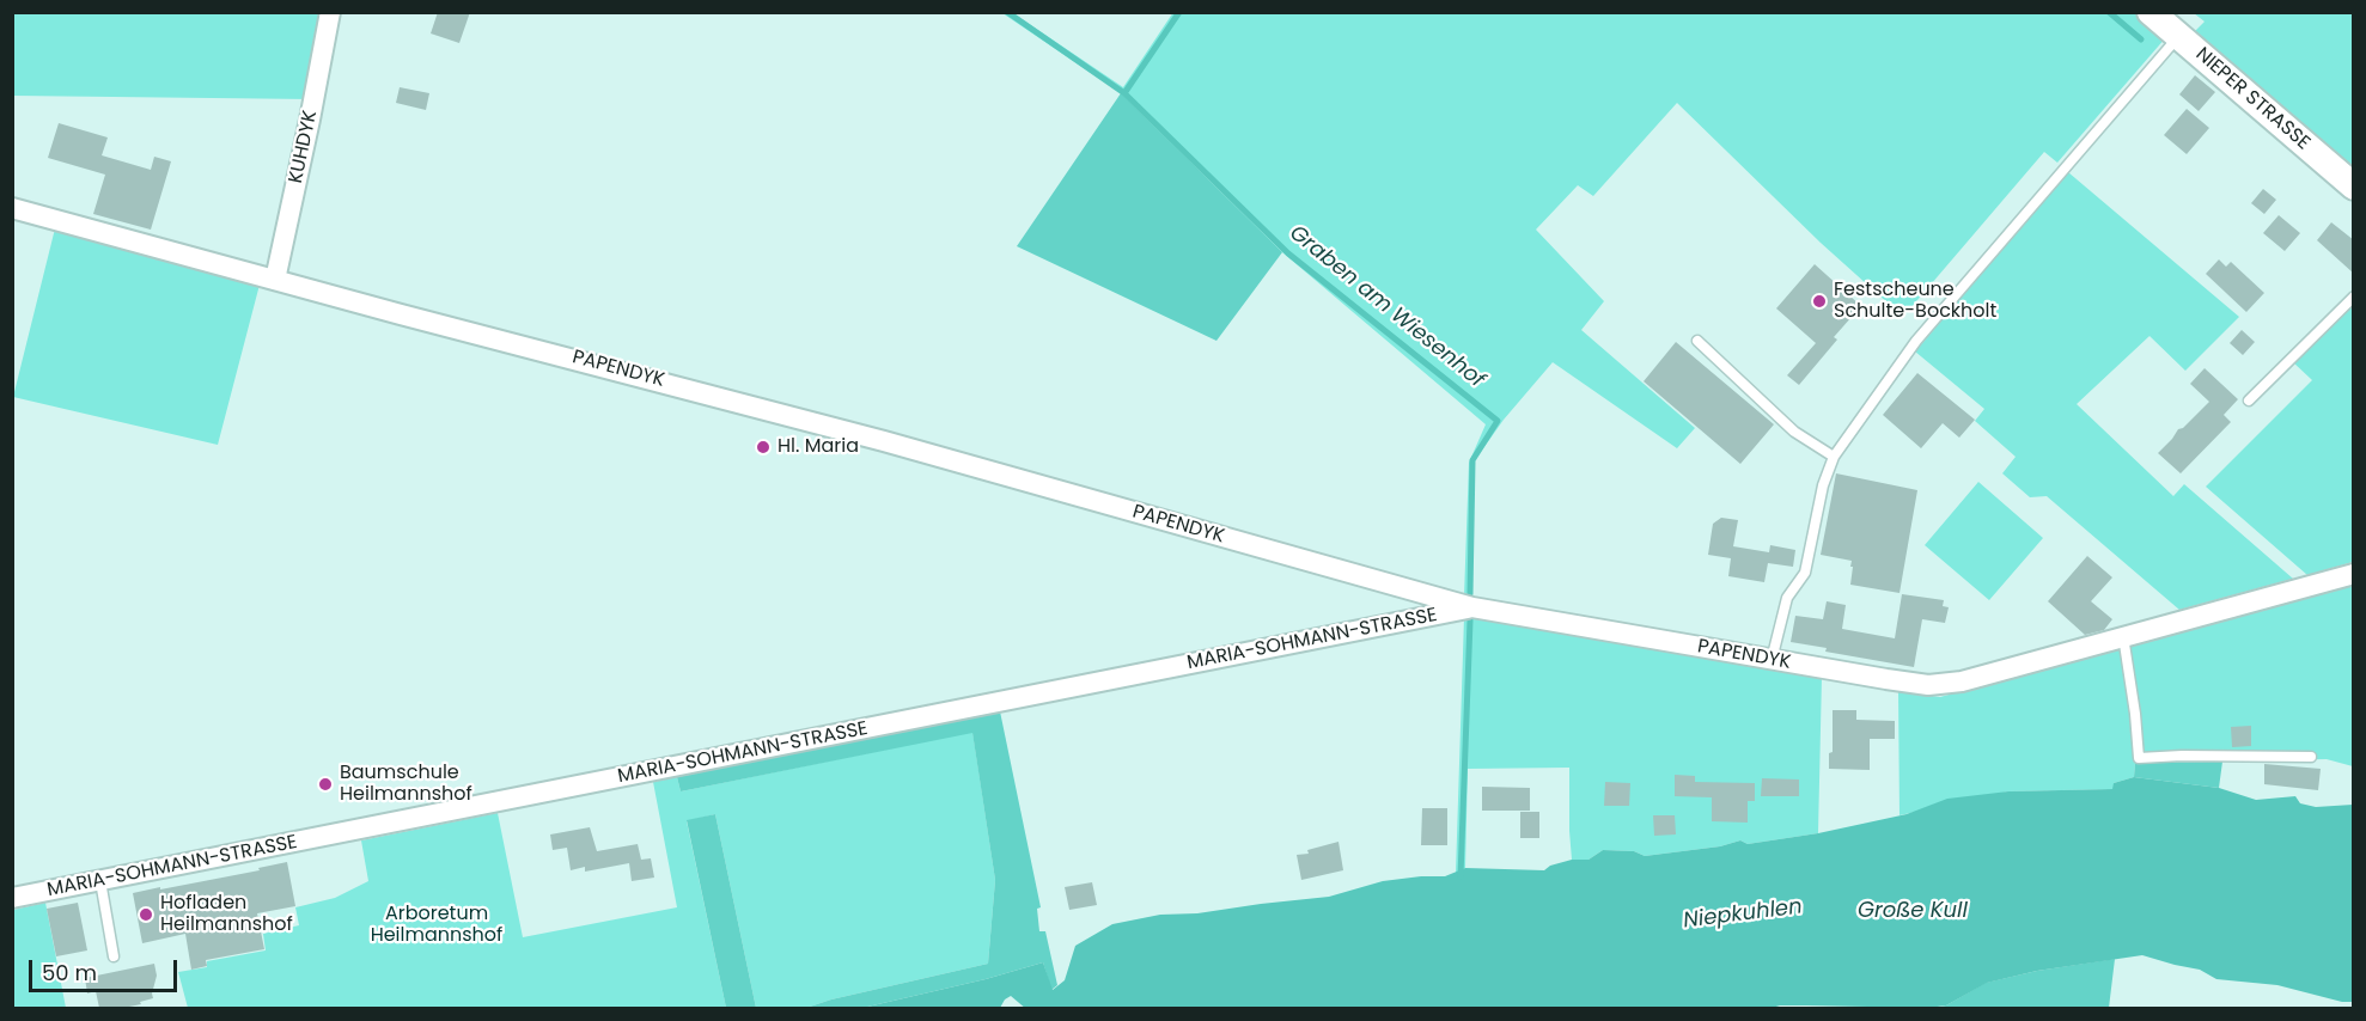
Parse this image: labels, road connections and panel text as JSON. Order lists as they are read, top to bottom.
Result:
{
  "streets": {
    "main road": ["NIEPER STRASSE"],
    "street": ["KUHDYK", "PAPENDYK", "MARIA-SOHMANN-STRASSE"]
  },
  "crossings": [
    ["KUHDYK", "PAPENDYK"],
    ["PAPENDYK", "MARIA-SOHMANN-STRASSE"]
  ],
  "water": ["Graben am Wiesenhof", "Große Kull", "Niepkuhlen"],
  "parks": ["Arboretum Heilmannshof"],
  "places": [
    "Festscheune Schulte-Bockholt",
    "Hl. Maria",
    "Baumschule Heilmannshof",
    "Hofladen Heilmannshof"
  ],
  "scale_bar": "50 m"
}
